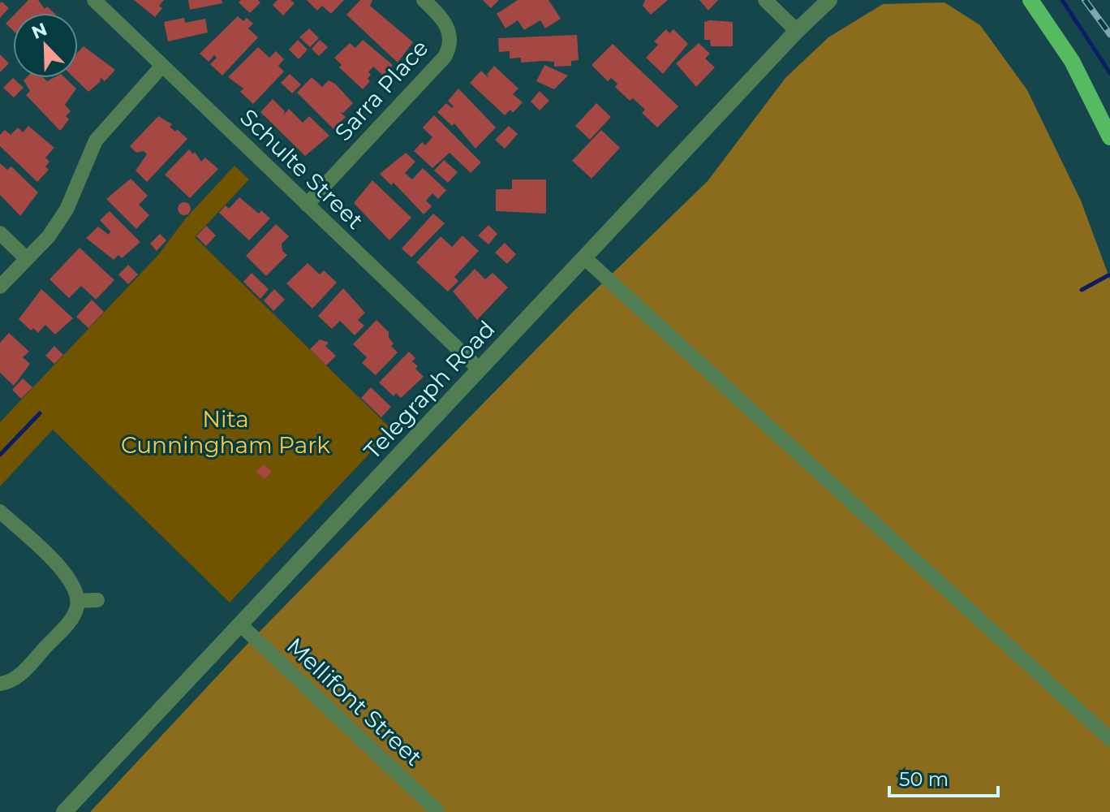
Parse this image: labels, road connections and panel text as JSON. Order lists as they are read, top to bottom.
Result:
{
  "streets": {
    "street": [
      "Sarra Place",
      "Schulte Street",
      "Telegraph Road",
      "Mellifont Street"
    ]
  },
  "crossings": [
    ["Sarra Place", "Schulte Street"],
    ["Schulte Street", "Telegraph Road"],
    ["Telegraph Road", "Mellifont Street"]
  ],
  "parks": ["Nita Cunningham Park"],
  "scale_bar": "50 m",
  "north": "top left"
}
